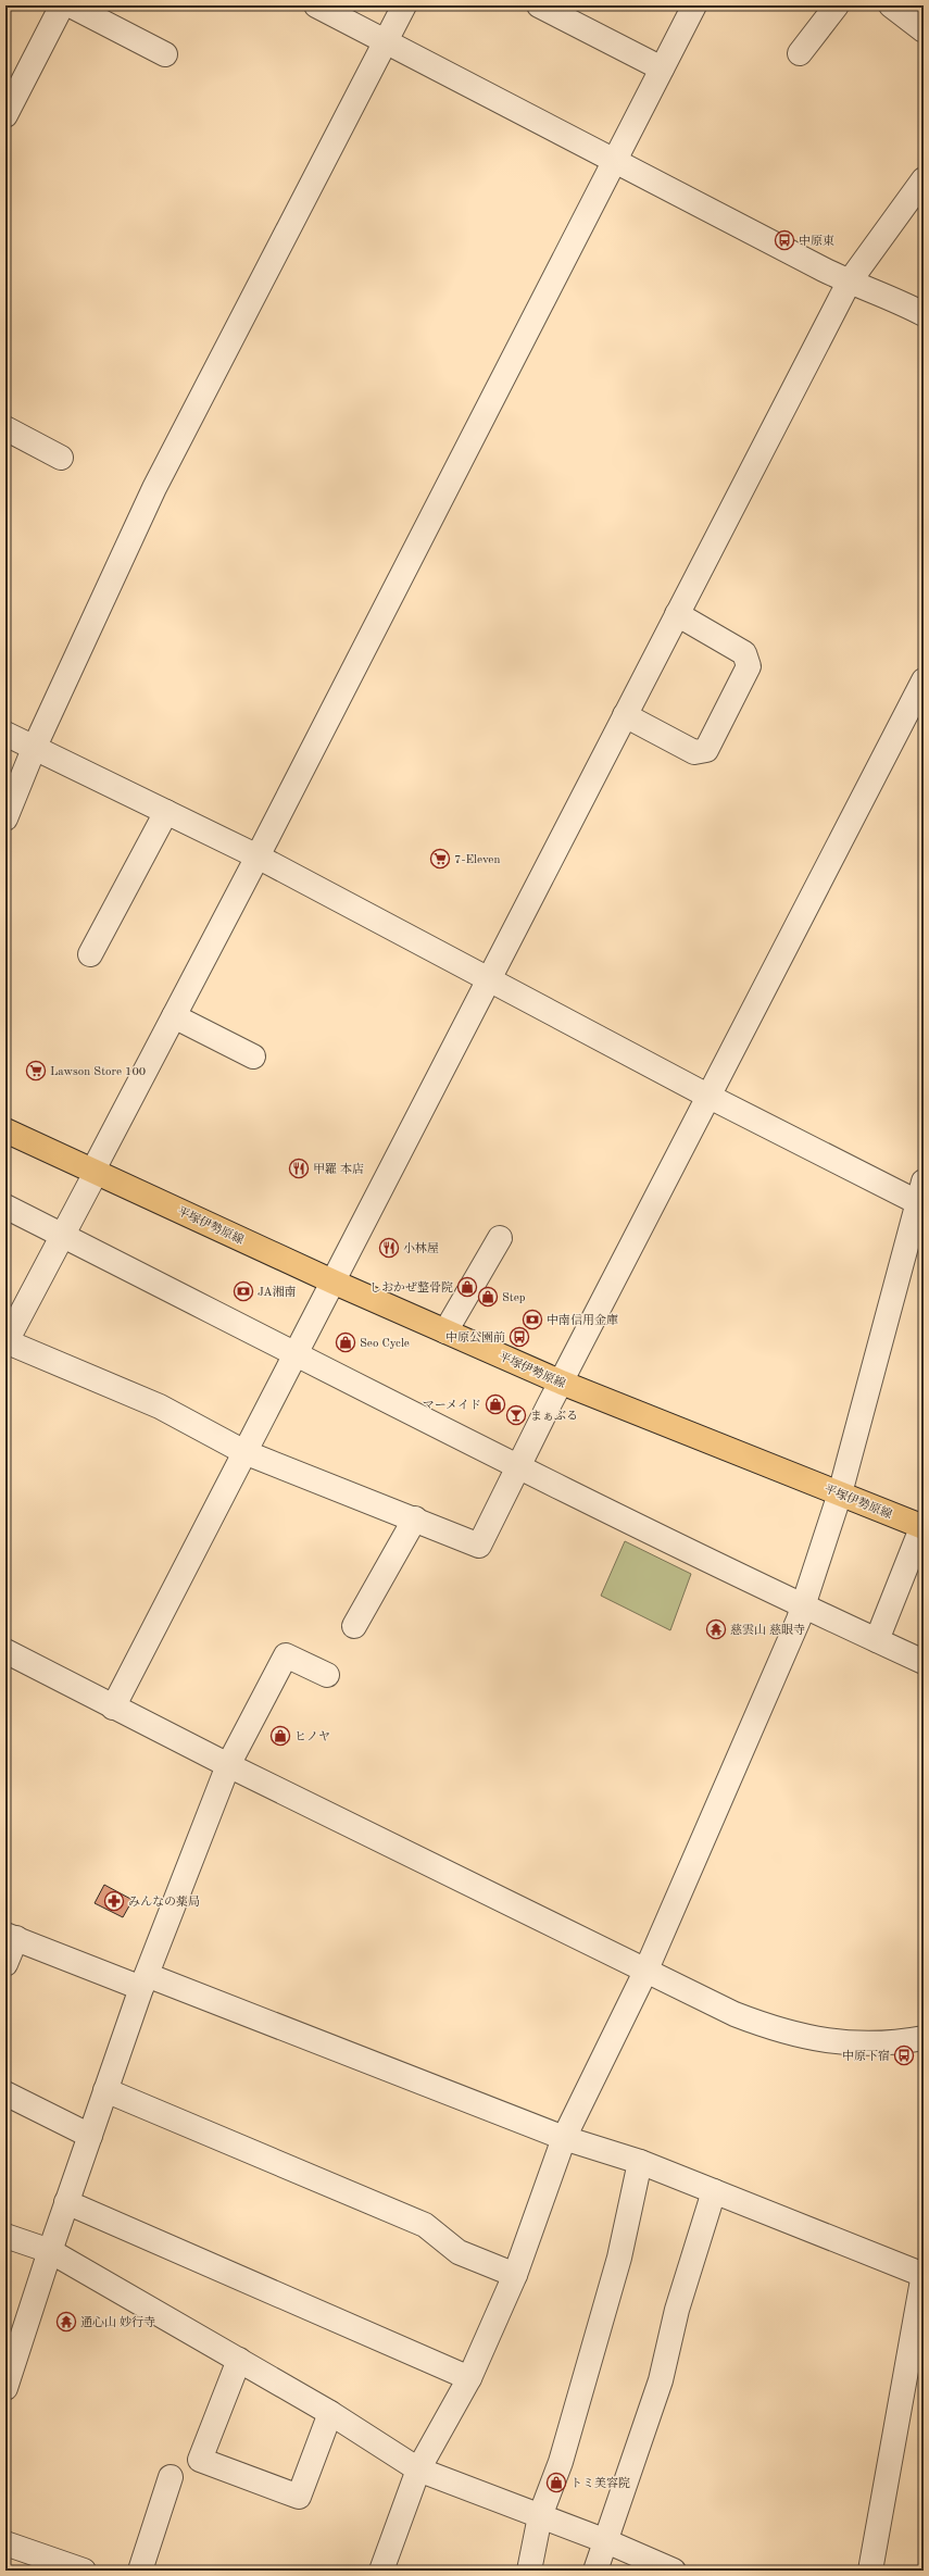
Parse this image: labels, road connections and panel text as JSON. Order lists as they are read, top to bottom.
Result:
{
  "streets": {
    "main road": ["平塚伊勢原線"]
  },
  "places": {
    "bus stop": ["中原東", "中原公園前", "中原下宿"],
    "supermarket": ["7-Eleven", "Lawson Store 100"],
    "restaurant": ["甲羅 本店", "小林屋"],
    "shop": [
      "しおかぜ整骨院",
      "Step",
      "Seo Cycle",
      "マーメイド",
      "ヒノヤ",
      "トミ美容院"
    ],
    "bank": ["JA湘南", "中南信用金庫"],
    "bar": ["まぁぶる"],
    "temple": ["慈雲山 慈眼寺", "通心山 妙行寺"],
    "pharmacy": ["みんなの薬局"]
  }
}
